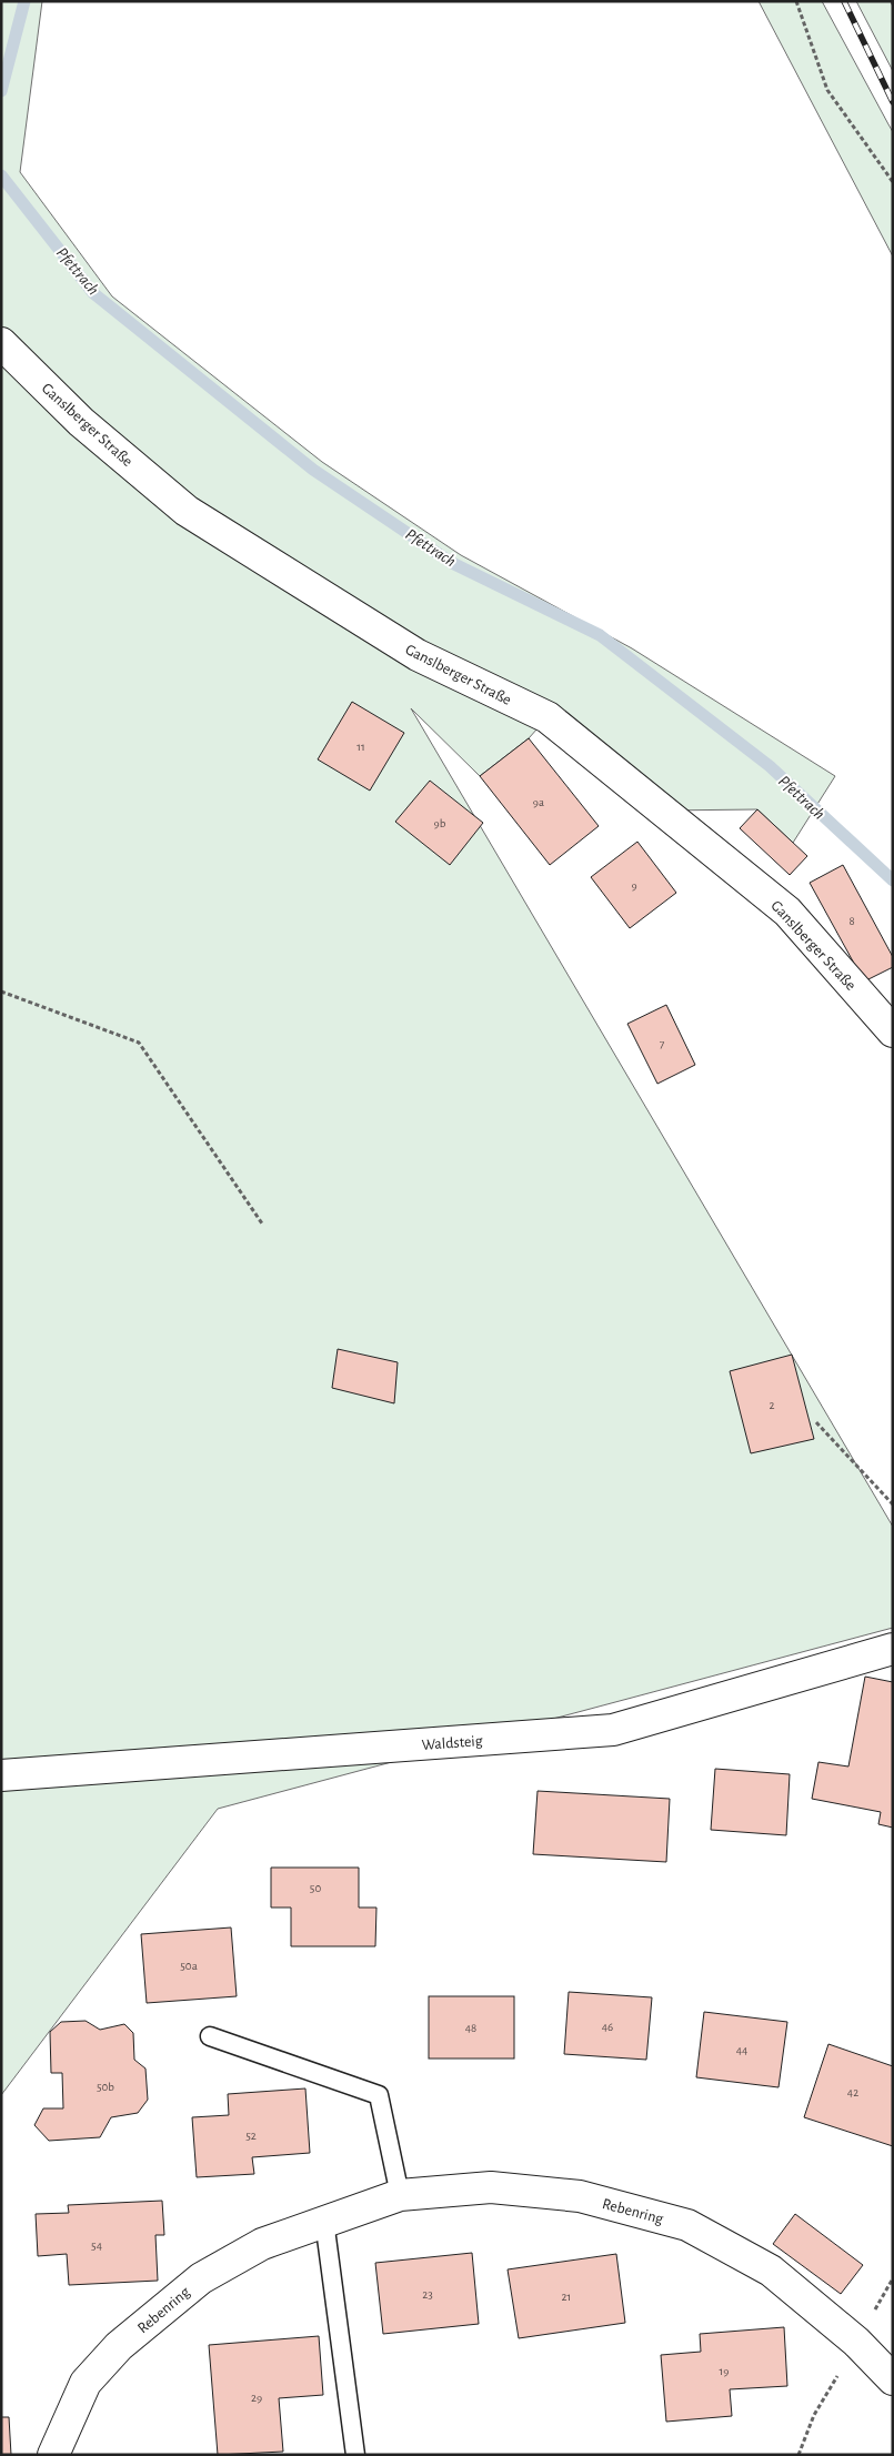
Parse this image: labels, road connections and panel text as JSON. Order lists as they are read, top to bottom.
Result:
{
  "streets": {
    "street": ["Ganslberger Straße", "Waldsteig", "Rebenring"]
  },
  "water": ["Pfettrach"],
  "house_numbers": [
    "11",
    "9a",
    "9b",
    "9",
    "8",
    "7",
    "2",
    "50",
    "50a",
    "46",
    "48",
    "44",
    "50b",
    "42",
    "52",
    "54",
    "23",
    "21",
    "19",
    "29"
  ]
}
